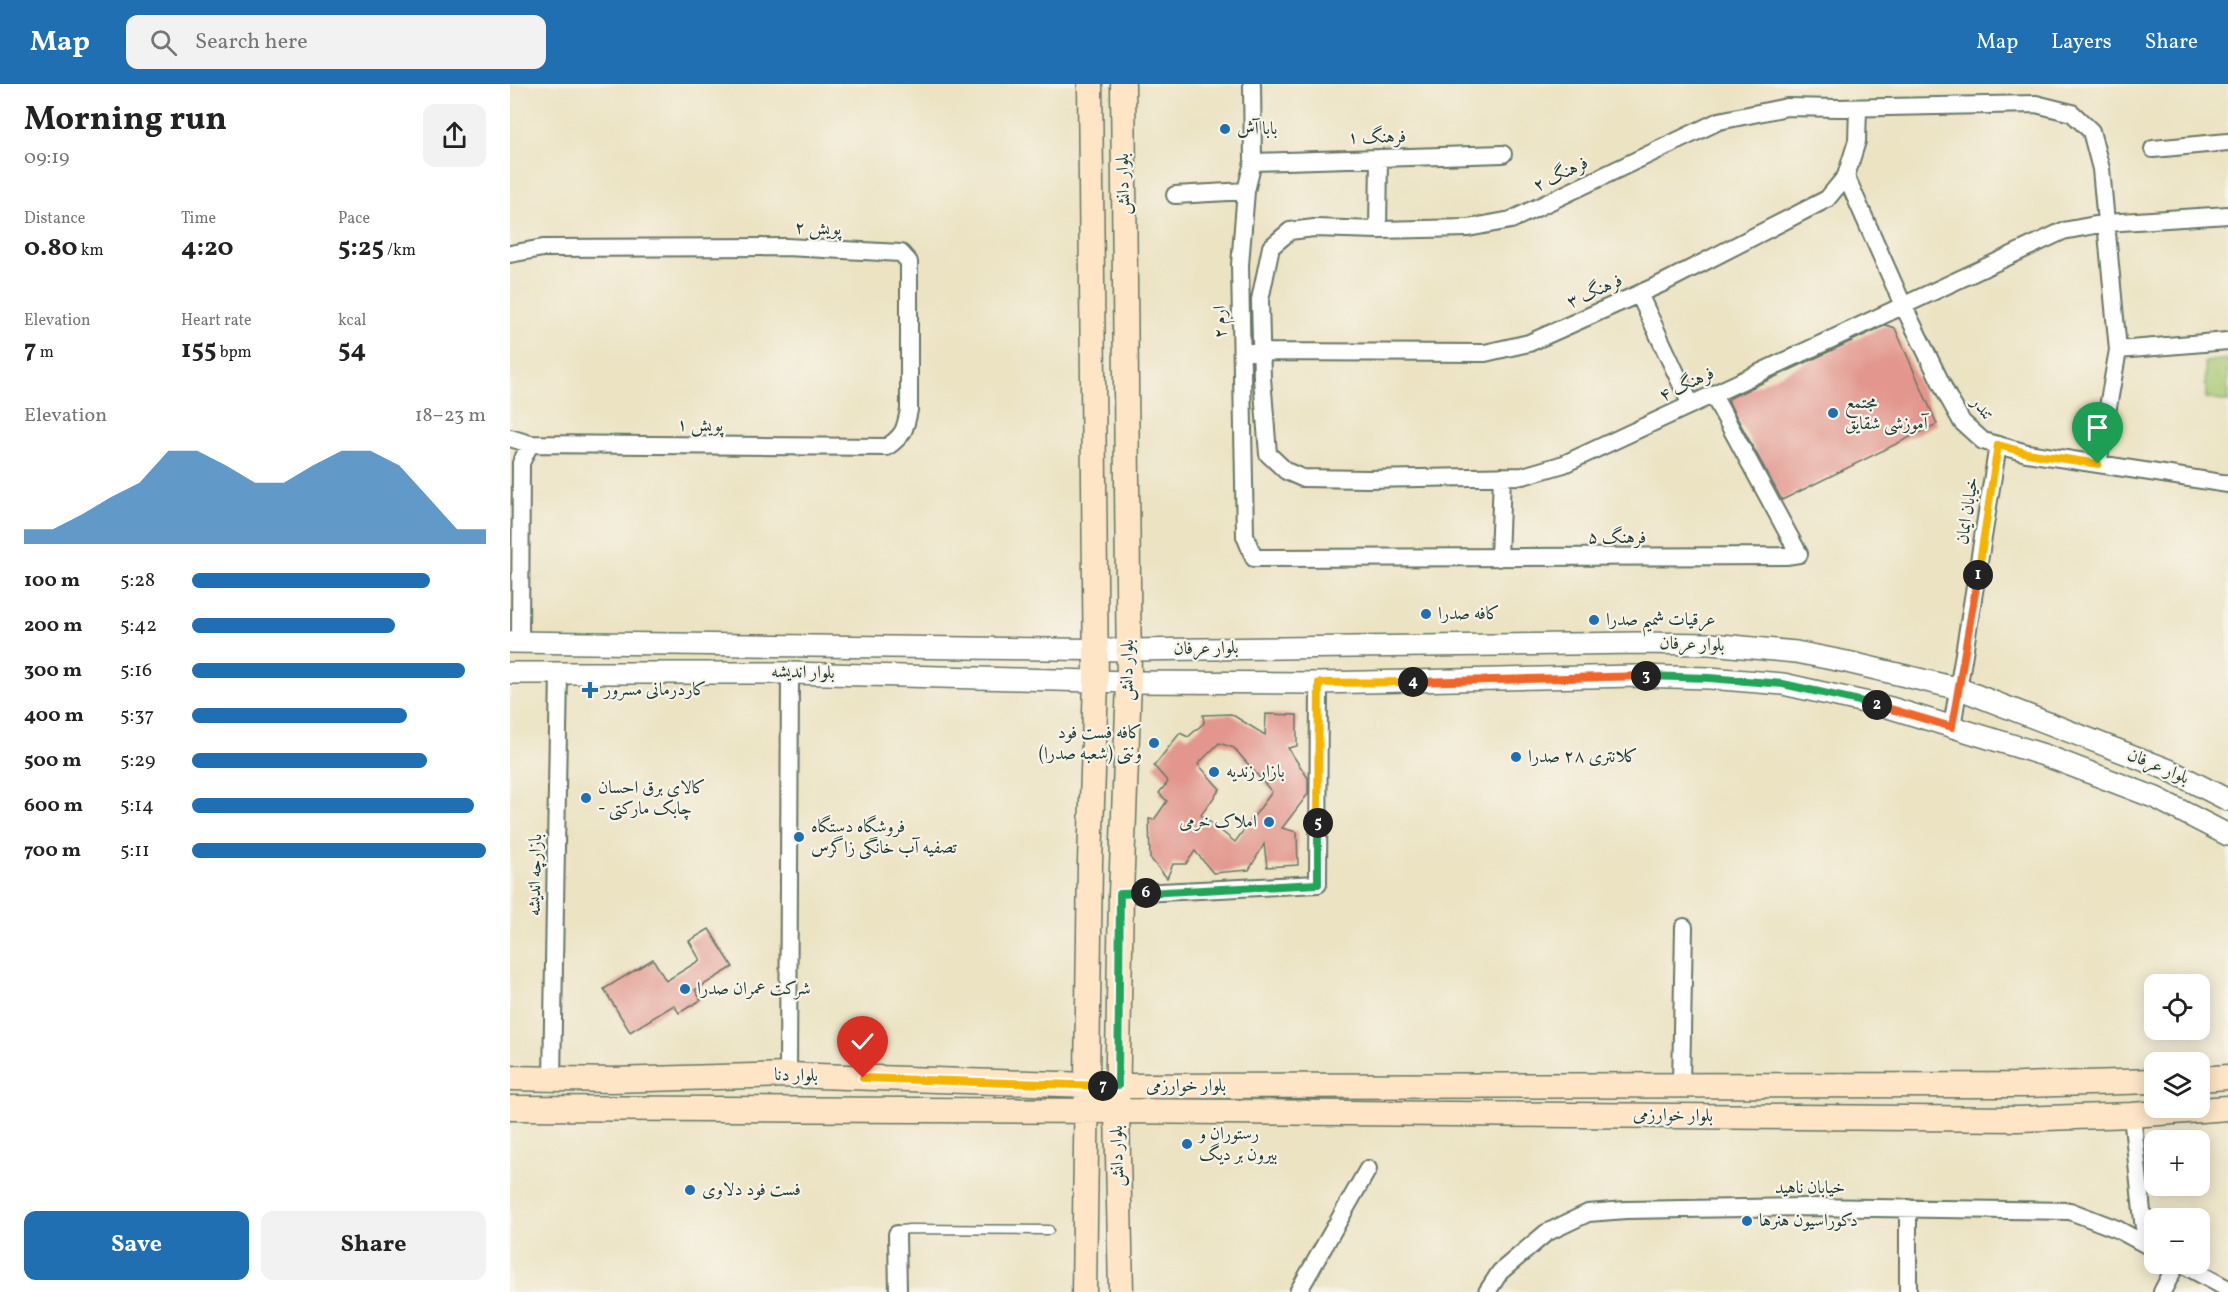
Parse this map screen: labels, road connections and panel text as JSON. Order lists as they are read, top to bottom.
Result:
{
  "streets": {
    "main road": ["بلوار دانش", "بلوار دنا", "بلوار خوارزمی"],
    "street": [
      "فرهنگ ۱",
      "فرهنگ ۲",
      "پویش ۲",
      "فرهنگ ۳",
      "ارم ۲",
      "فرهنگ ۴",
      "تندر",
      "پویش ۱",
      "خیابان ایمان",
      "فرهنگ ۵",
      "بلوار عرفان",
      "بلوار اندیشه",
      "بازارچه اندیشه",
      "خیابان ناهید"
    ]
  },
  "crossings": [
    ["فرهنگ ۱", "ارم ۲"],
    ["فرهنگ ۲", "فرهنگ ۳"],
    ["فرهنگ ۲", "فرهنگ ۴"],
    ["بلوار دانش", "بلوار عرفان"],
    ["بلوار دانش", "بلوار اندیشه"],
    ["بلوار دانش", "بلوار دنا"],
    ["بلوار دانش", "بلوار خوارزمی"],
    ["پویش ۲", "پویش ۱"],
    ["فرهنگ ۳", "ارم ۲"],
    ["فرهنگ ۳", "تندر"],
    ["ارم ۲", "فرهنگ ۵"],
    ["فرهنگ ۴", "تندر"],
    ["فرهنگ ۴", "فرهنگ ۵"],
    ["تندر", "خیابان ایمان"],
    ["خیابان ایمان", "بلوار عرفان"],
    ["بلوار عرفان", "بلوار اندیشه"],
    ["بلوار اندیشه", "بازارچه اندیشه"],
    ["بازارچه اندیشه", "بلوار دنا"],
    ["بلوار دنا", "بلوار خوارزمی"]
  ],
  "places": {
    "other": [
      "بابا آش",
      "مجتمع آموزشی شقایق",
      "کافه صدرا",
      "عرقیات شمیم صدرا",
      "کافه فست فود ونتی (شعبه صدرا)",
      "کلانتری ۲۸ صدرا",
      "بازار زندیه",
      "کالای برق احسان - چابک مارکتی",
      "املاک خرمی",
      "فروشگاه دستگاه تصفیه آب خانگی زاگرس",
      "شرکت عمران صدرا",
      "رستوران و بیرون بر دیگ",
      "فست فود دلاوی",
      "دکوراسیون هنرها"
    ],
    "health": ["کاردرمانی مسرور"]
  },
  "page": {
    "header": "Map",
    "search": "Search here",
    "nav": ["Map", "Layers", "Share"],
    "heading": ["Morning run", "09:19"],
    "stats": [
      ["Distance", "0.80 km"],
      ["Time", "4:20"],
      ["Pace", "5:25 /km"],
      ["Elevation", "7 m"],
      ["Heart rate", "155 bpm"],
      ["kcal", "54"]
    ],
    "chart": ["Elevation", "18–23 m"],
    "list": [
      {
        "name": "100 m",
        "note": "5:28"
      },
      {
        "name": "200 m",
        "note": "5:42"
      },
      {
        "name": "300 m",
        "note": "5:16"
      },
      {
        "name": "400 m",
        "note": "5:37"
      },
      {
        "name": "500 m",
        "note": "5:29"
      },
      {
        "name": "600 m",
        "note": "5:14"
      },
      {
        "name": "700 m",
        "note": "5:11"
      }
    ],
    "pins": [
      "1",
      "3",
      "4",
      "2",
      "5",
      "6",
      "7"
    ],
    "map_buttons": ["+", "−"],
    "buttons": ["Save", "Share"]
  }
}
